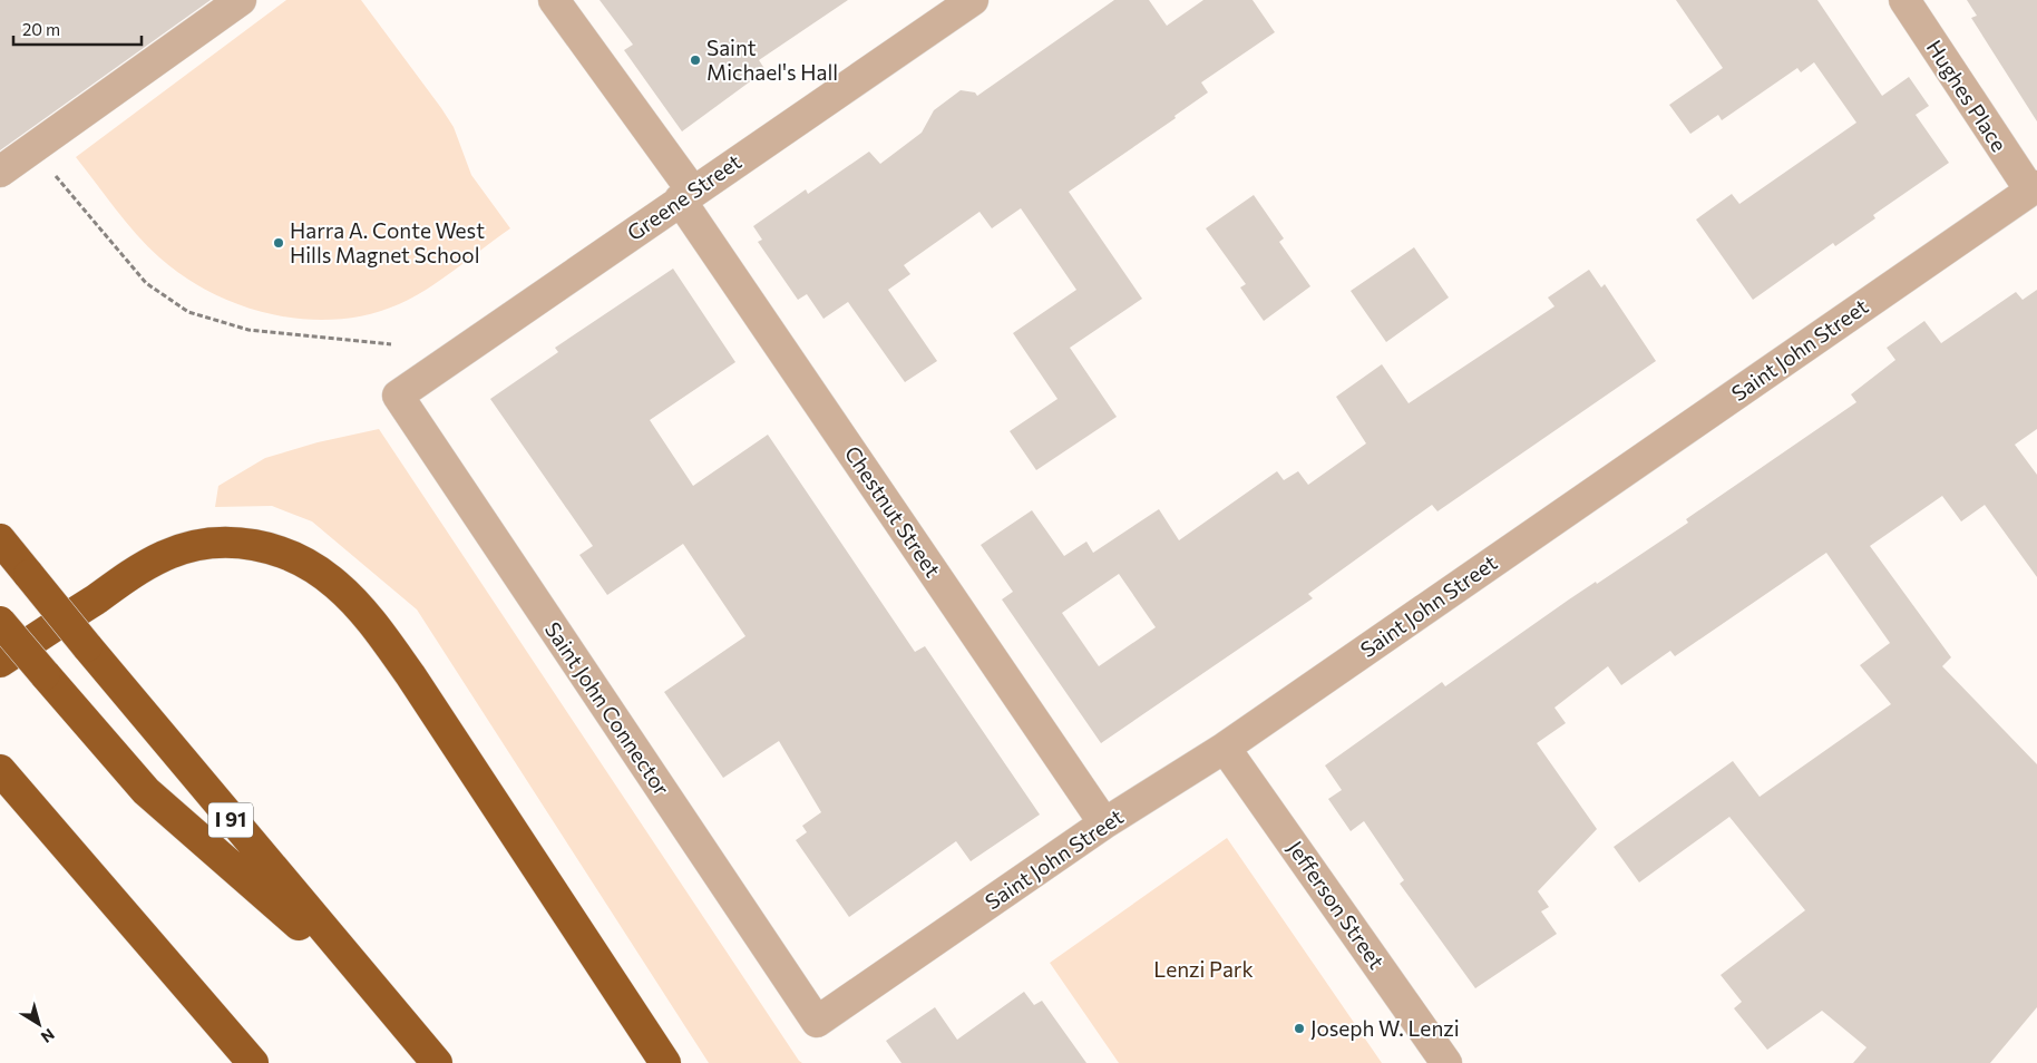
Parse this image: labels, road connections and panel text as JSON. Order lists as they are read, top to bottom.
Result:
{
  "streets": {
    "highway": ["I 91"],
    "street": [
      "Hughes Place",
      "Greene Street",
      "Saint John Street",
      "Chestnut Street",
      "Saint John Connector",
      "Jefferson Street"
    ]
  },
  "crossings": [
    ["Hughes Place", "Saint John Street"],
    ["Greene Street", "Chestnut Street"],
    ["Greene Street", "Saint John Connector"],
    ["Saint John Street", "Chestnut Street"],
    ["Saint John Street", "Saint John Connector"],
    ["Saint John Street", "Jefferson Street"]
  ],
  "parks": ["Lenzi Park"],
  "places": ["Saint Michael's Hall", "Harra A. Conte West Hills Magnet School", "Joseph W. Lenzi"],
  "scale_bar": "20 m",
  "north": "bottom right"
}
